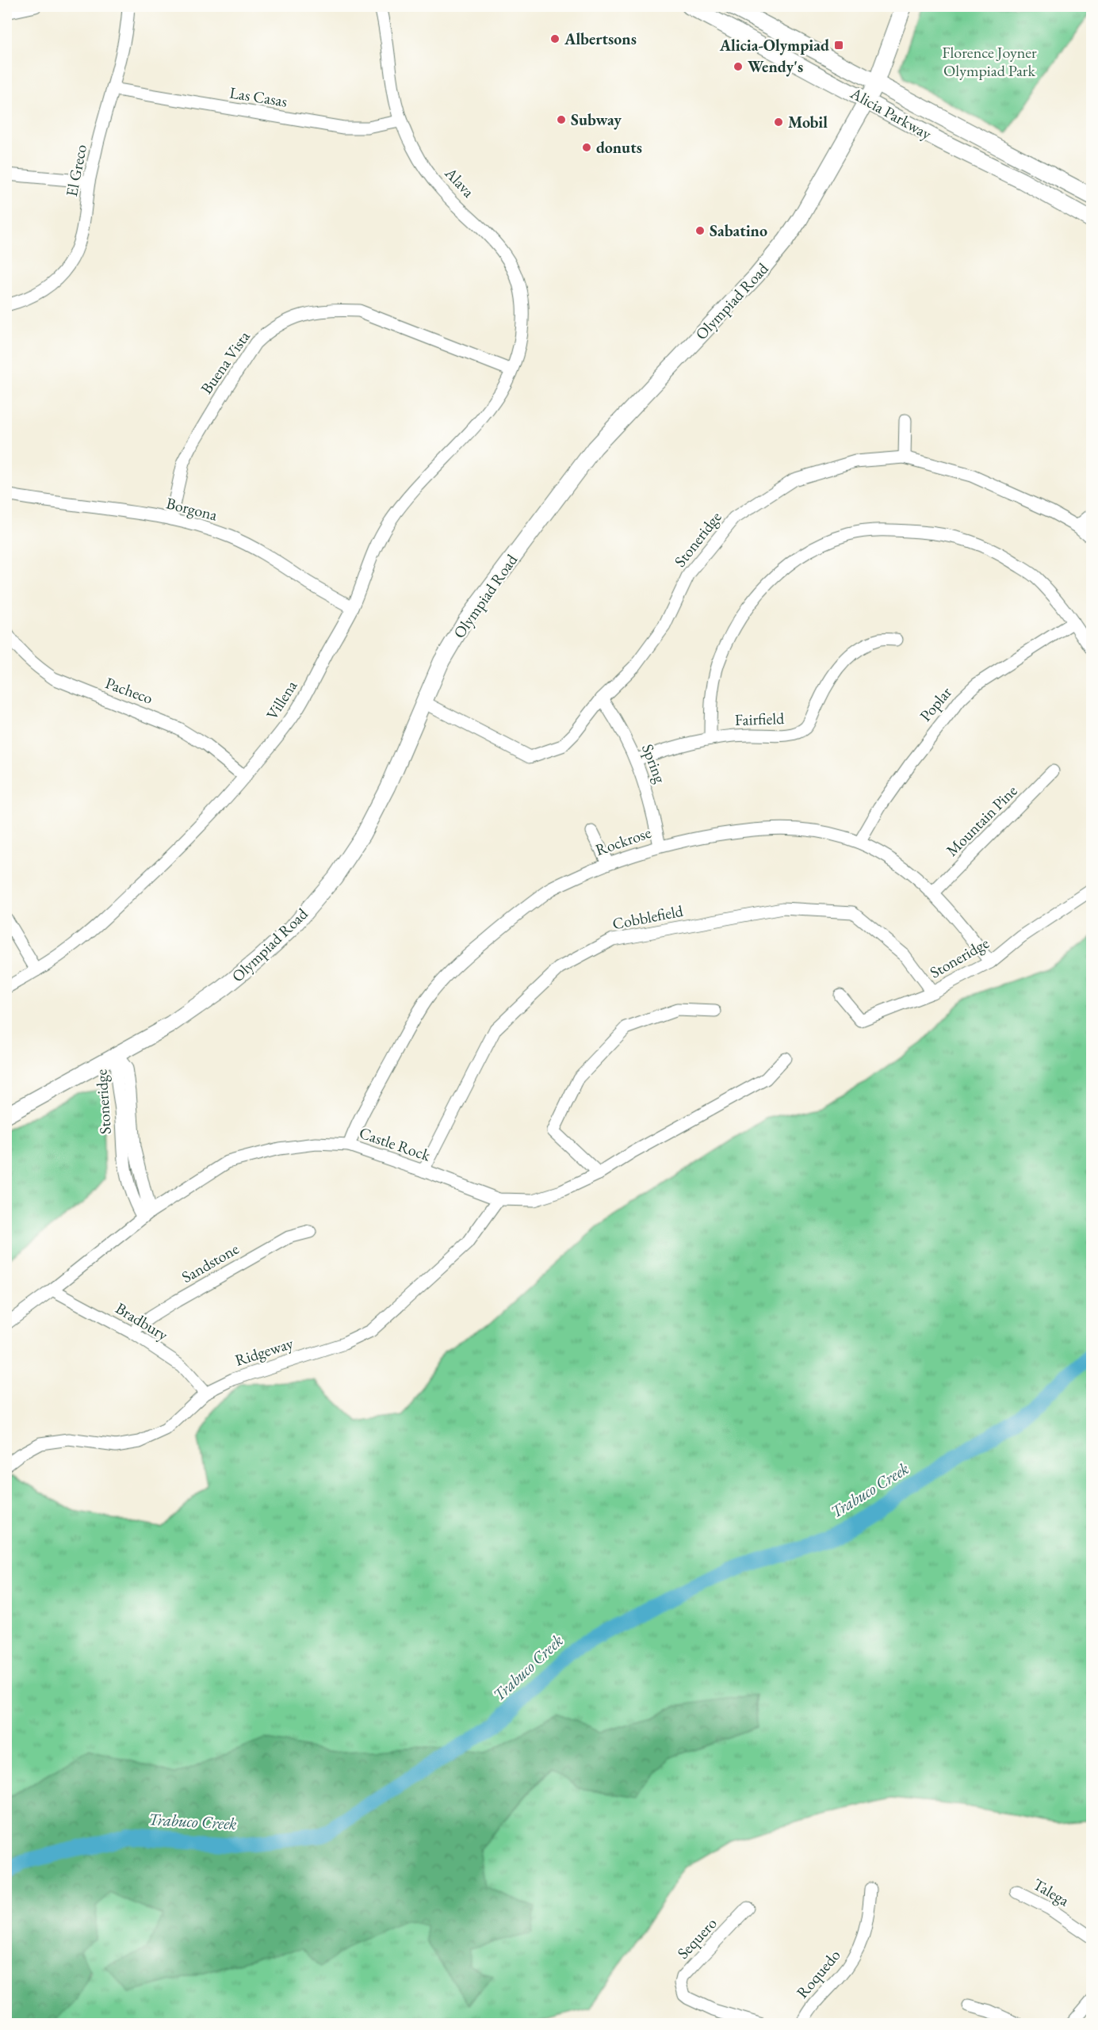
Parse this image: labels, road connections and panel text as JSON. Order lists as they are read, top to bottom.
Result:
{
  "streets": {
    "main road": ["Alicia Parkway", "Olympiad Road"],
    "street": [
      "Las Casas",
      "El Greco",
      "Alava",
      "Buena Vista",
      "Borgona",
      "Stoneridge",
      "Pacheco",
      "Villena",
      "Poplar",
      "Fairfield",
      "Spring",
      "Mountain Pine",
      "Rockrose",
      "Cobblefield",
      "Castle Rock",
      "Sandstone",
      "Bradbury",
      "Ridgeway",
      "Talega",
      "Sequero",
      "Roquedo"
    ]
  },
  "crossings": [
    ["Las Casas", "El Greco"],
    ["Las Casas", "Alava"],
    ["Alicia Parkway", "Olympiad Road"],
    ["Alava", "Buena Vista"],
    ["Alava", "Villena"],
    ["Olympiad Road", "Stoneridge"],
    ["Buena Vista", "Borgona"],
    ["Buena Vista", "Villena"],
    ["Borgona", "Villena"],
    ["Stoneridge", "Spring"],
    ["Stoneridge", "Rockrose"],
    ["Stoneridge", "Cobblefield"],
    ["Stoneridge", "Castle Rock"],
    ["Pacheco", "Villena"],
    ["Poplar", "Rockrose"],
    ["Fairfield", "Spring"],
    ["Spring", "Rockrose"],
    ["Mountain Pine", "Rockrose"],
    ["Rockrose", "Castle Rock"],
    ["Cobblefield", "Castle Rock"],
    ["Castle Rock", "Bradbury"],
    ["Castle Rock", "Ridgeway"],
    ["Sandstone", "Bradbury"],
    ["Bradbury", "Ridgeway"]
  ],
  "water": ["Trabuco Creek"],
  "parks": ["Florence Joyner Olympiad Park"],
  "places": {
    "other": [
      "Albertsons",
      "Wendy's",
      "Subway",
      "Mobil",
      "donuts",
      "Sabatino"
    ],
    "transit": ["Alicia-Olympiad"]
  }
}
